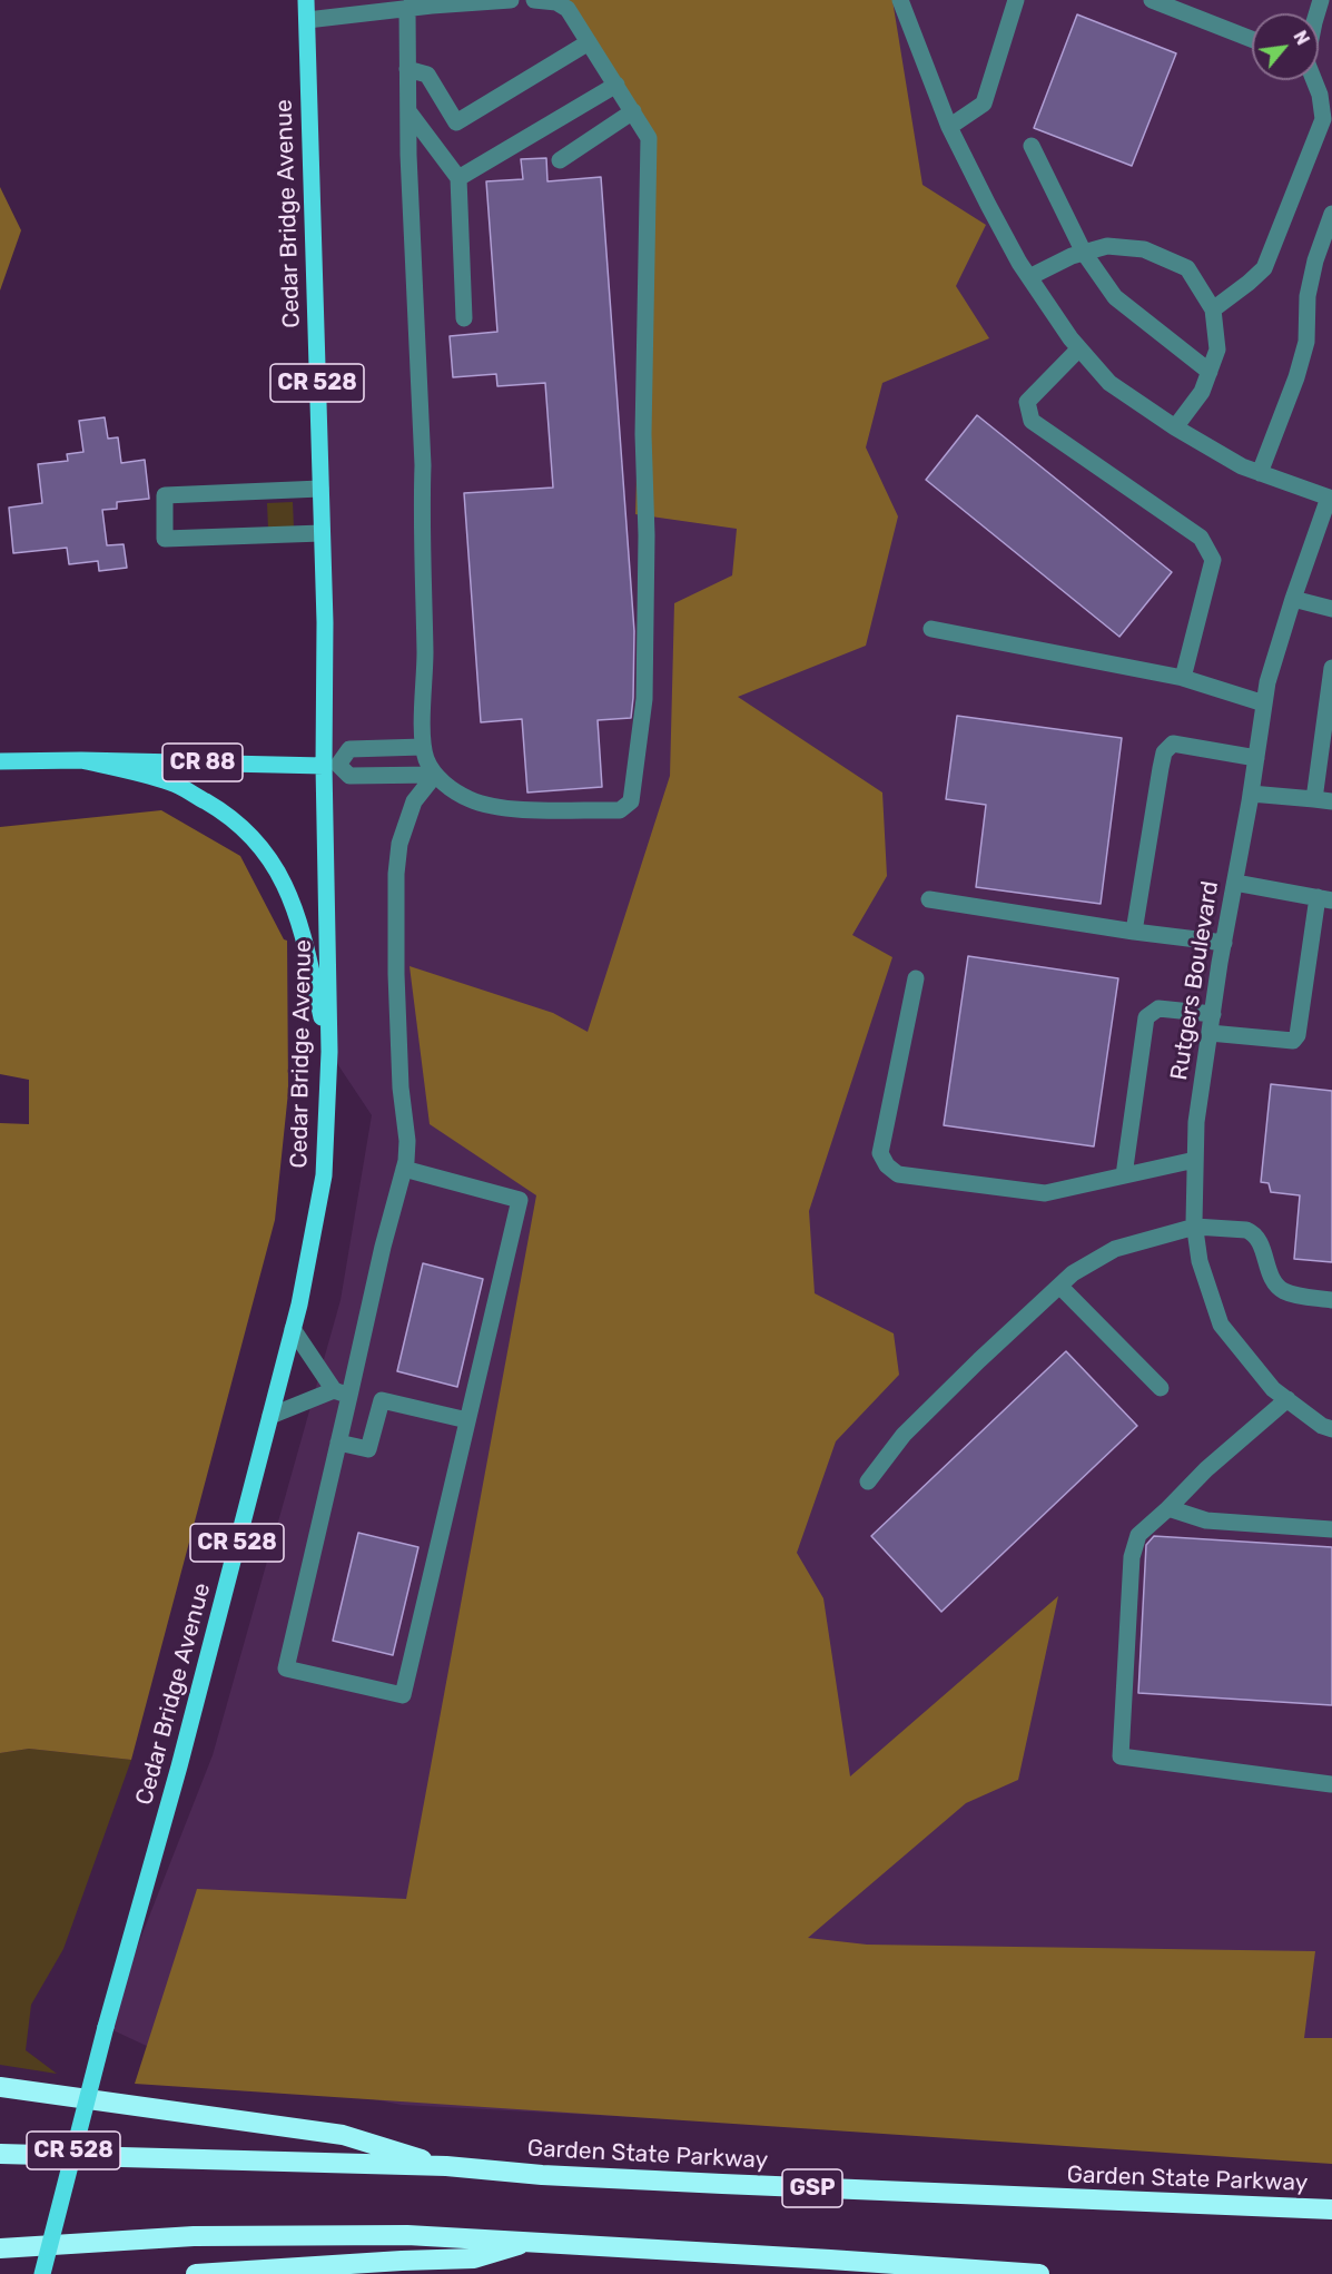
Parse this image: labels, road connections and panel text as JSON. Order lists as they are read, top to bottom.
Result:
{
  "streets": {
    "highway": ["Garden State Parkway", "GSP"],
    "main road": ["Cedar Bridge Avenue", "CR 528", "CR 88"],
    "street": ["Rutgers Boulevard"]
  },
  "crossings": [
    ["Cedar Bridge Avenue", "CR 88"]
  ],
  "north": "top right"
}
